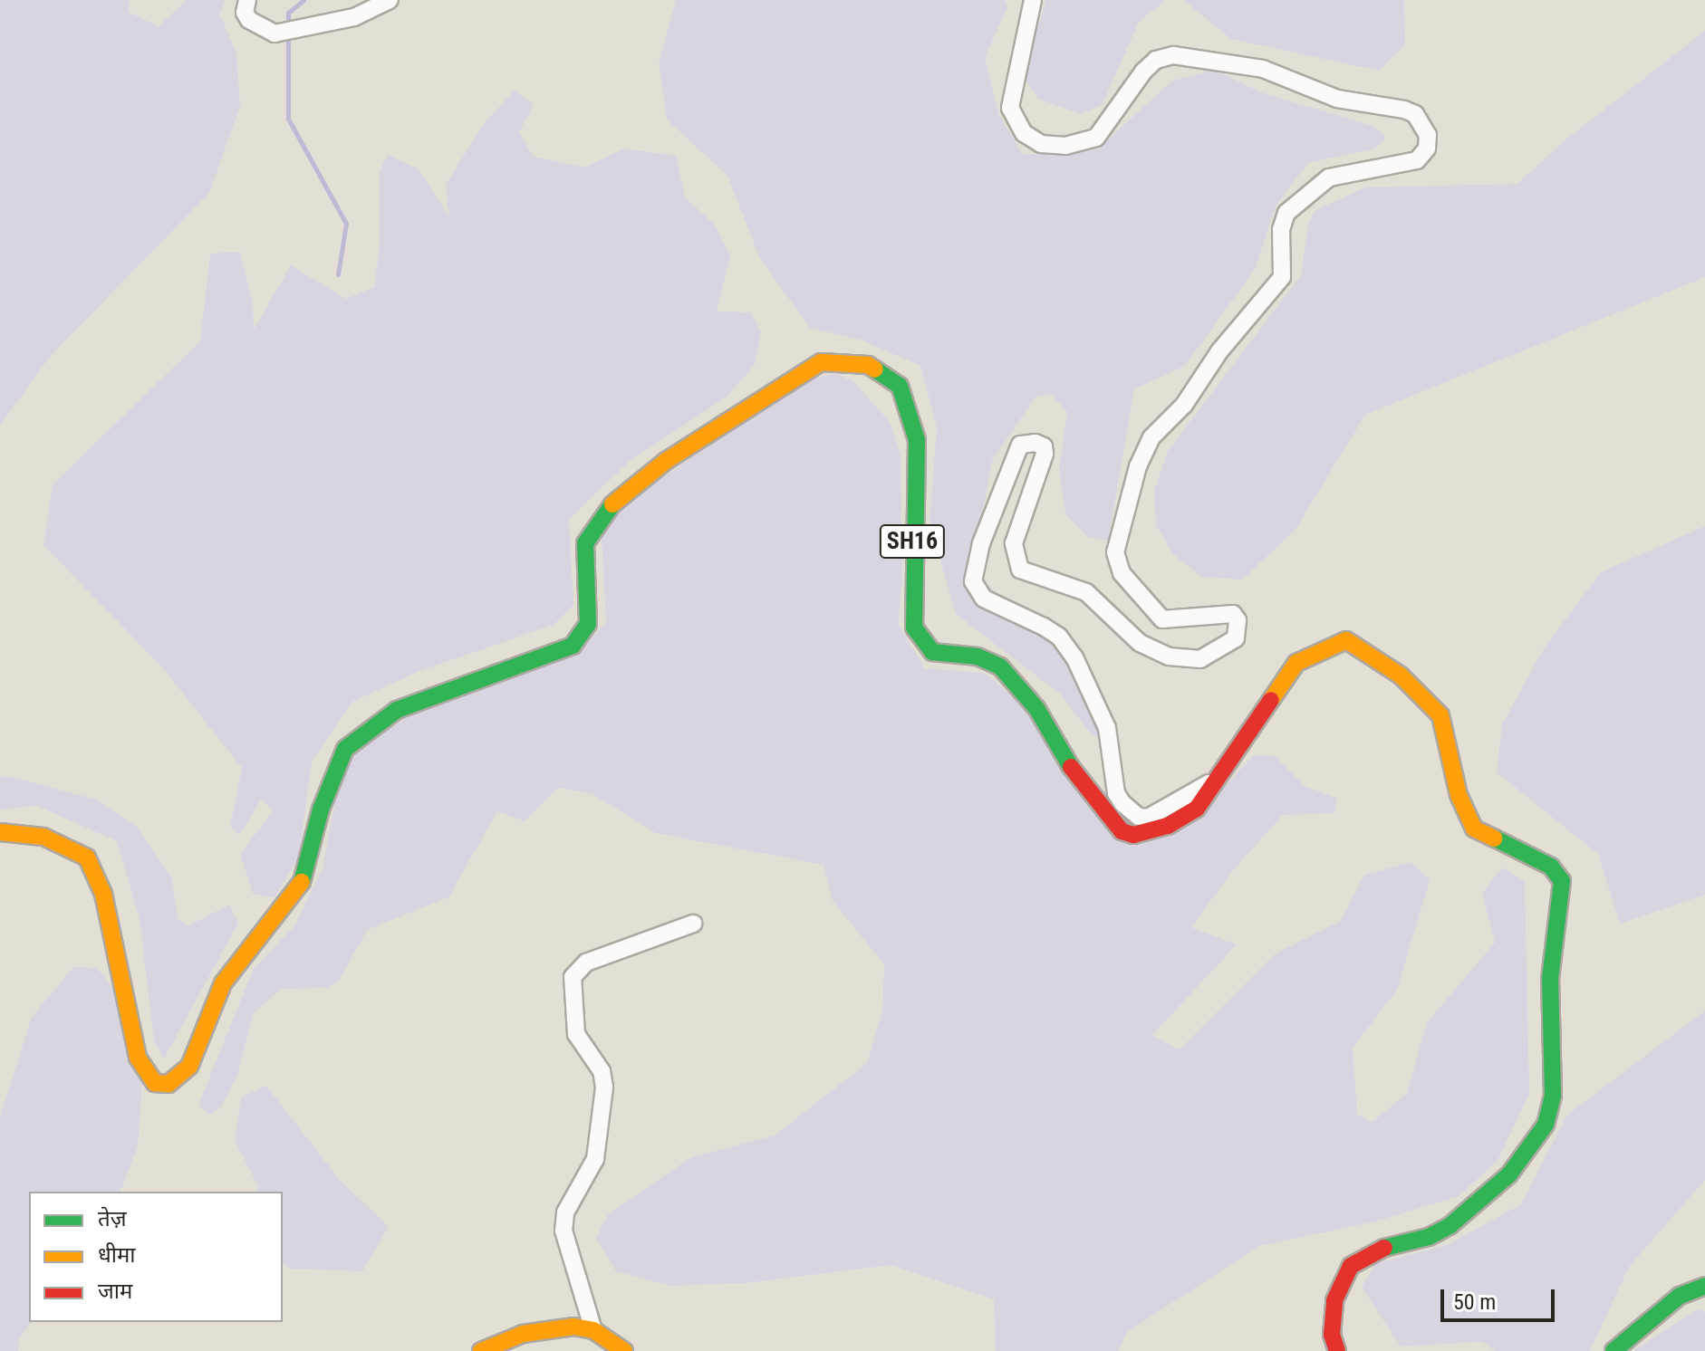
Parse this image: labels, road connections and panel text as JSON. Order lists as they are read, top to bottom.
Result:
{
  "streets": {
    "main road": ["SH16"]
  },
  "legend": ["तेज़", "धीमा", "जाम"],
  "scale_bar": "50 m"
}
